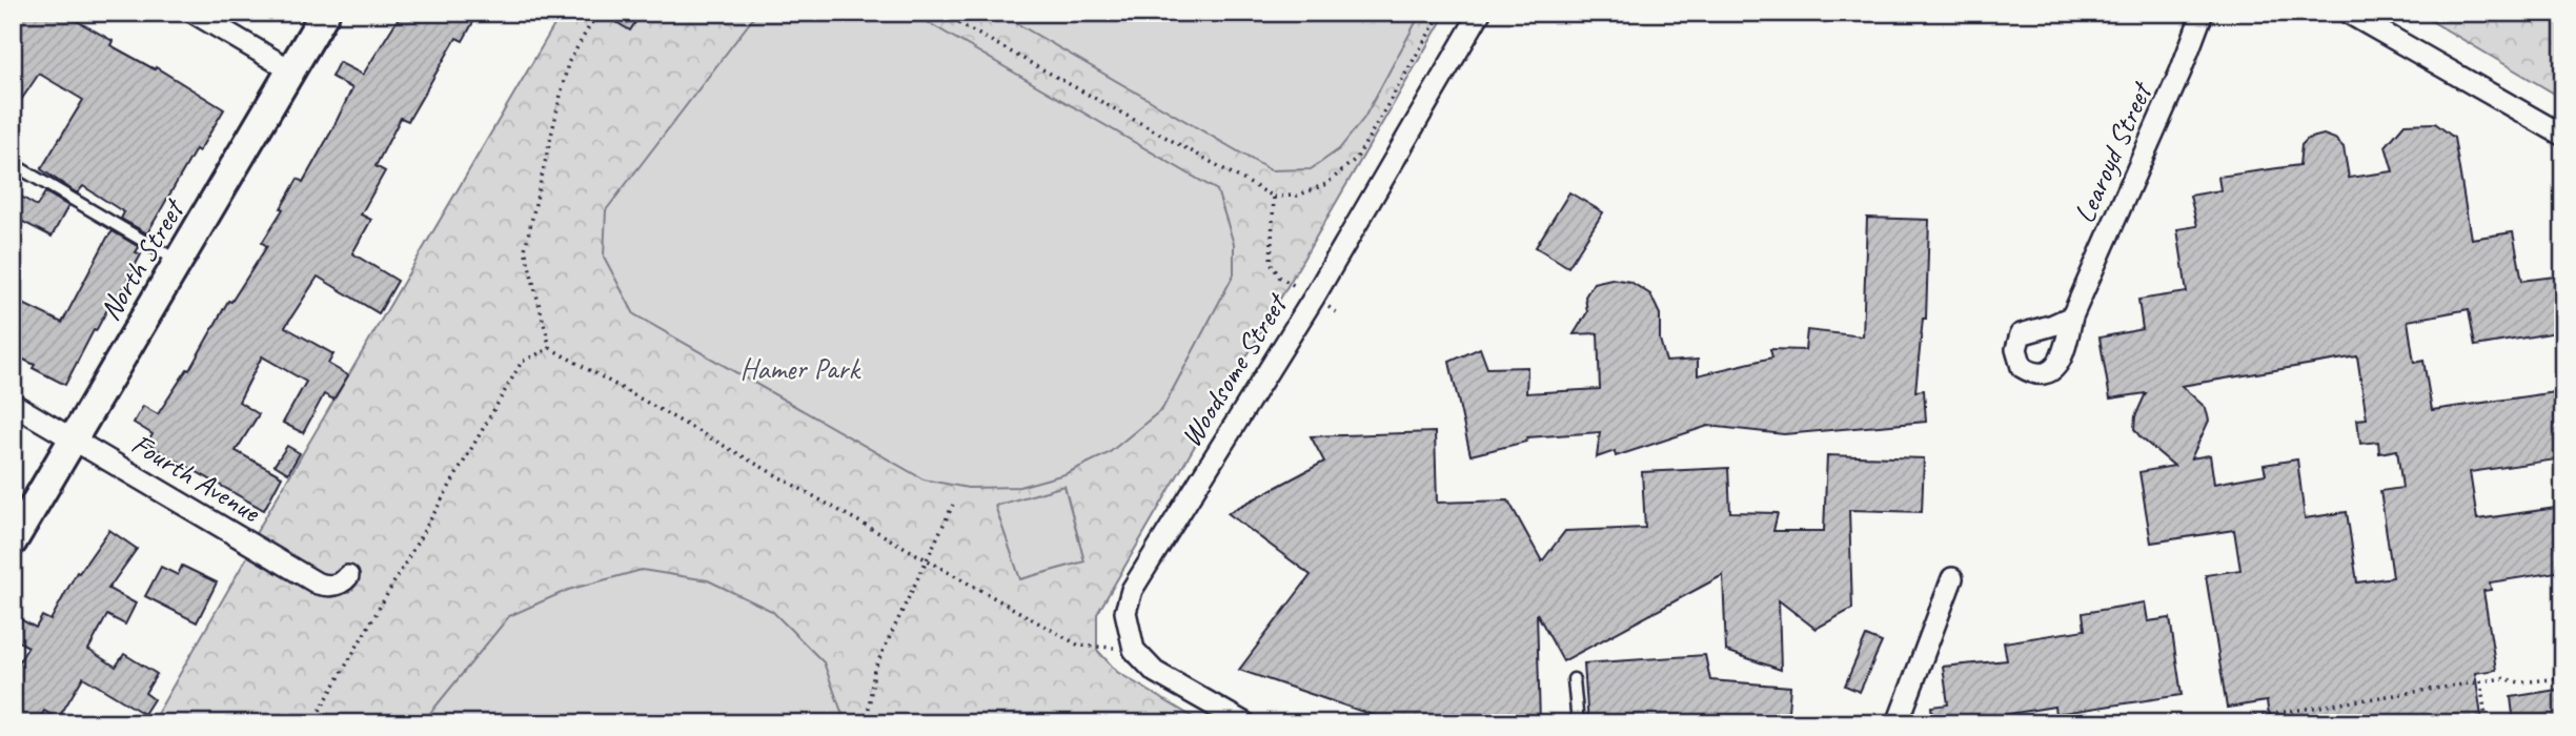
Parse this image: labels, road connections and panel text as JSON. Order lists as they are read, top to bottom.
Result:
{
  "streets": {
    "main road": ["North Street"],
    "street": ["Learoyd Street", "Woodsome Street", "Fourth Avenue"]
  },
  "crossings": [
    ["North Street", "Fourth Avenue"]
  ],
  "parks": ["Hamer Park"]
}
